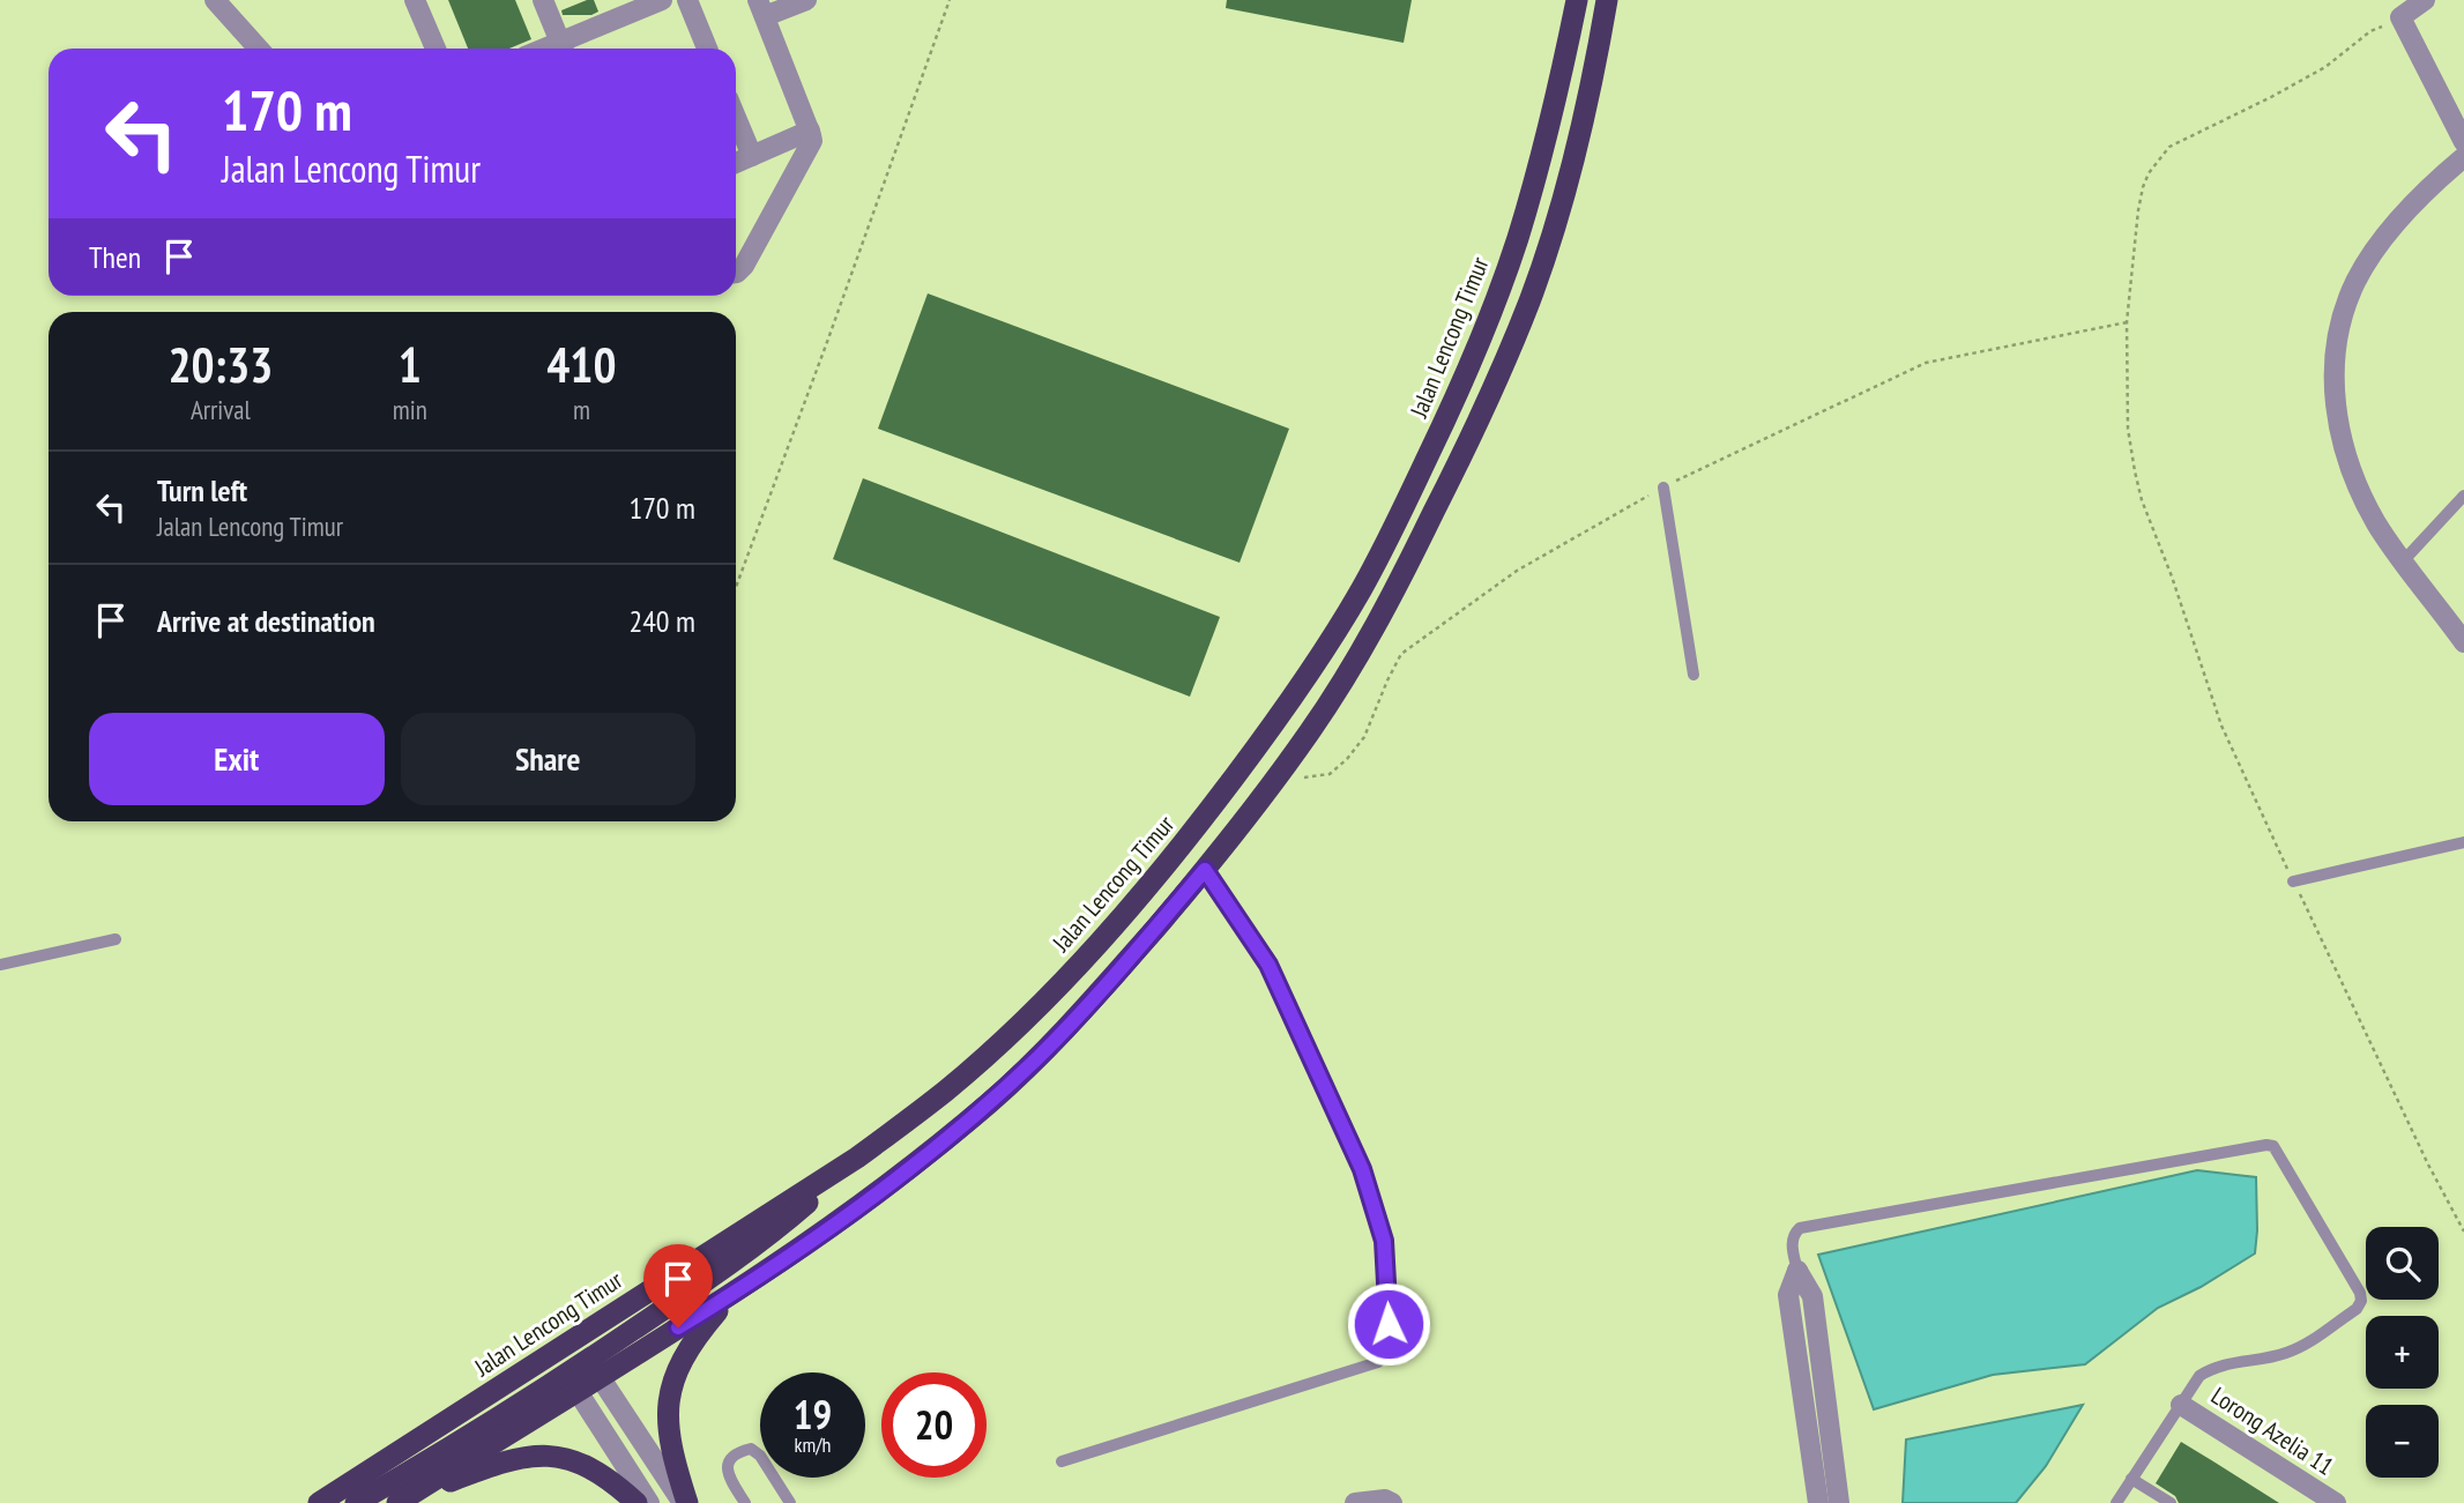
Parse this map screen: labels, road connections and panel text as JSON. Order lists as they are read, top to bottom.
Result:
{
  "streets": {
    "highway": ["Jalan Lencong Timur"],
    "street": ["Lorong Azelia 11"]
  },
  "page": {
    "turn": ["170 m", "Jalan Lencong Timur"],
    "then": "Then",
    "eta": [
      "20:33",
      "Arrival",
      "1",
      "min",
      "410",
      "m"
    ],
    "list": [
      {
        "name": "Turn left",
        "note": "Jalan Lencong Timur",
        "value": "170 m"
      },
      {
        "name": "Arrive at destination",
        "value": "240 m"
      }
    ],
    "buttons": ["Exit", "Share"],
    "map_buttons": ["+", "−"],
    "speed": "19 km/h",
    "limit": "20"
  }
}
